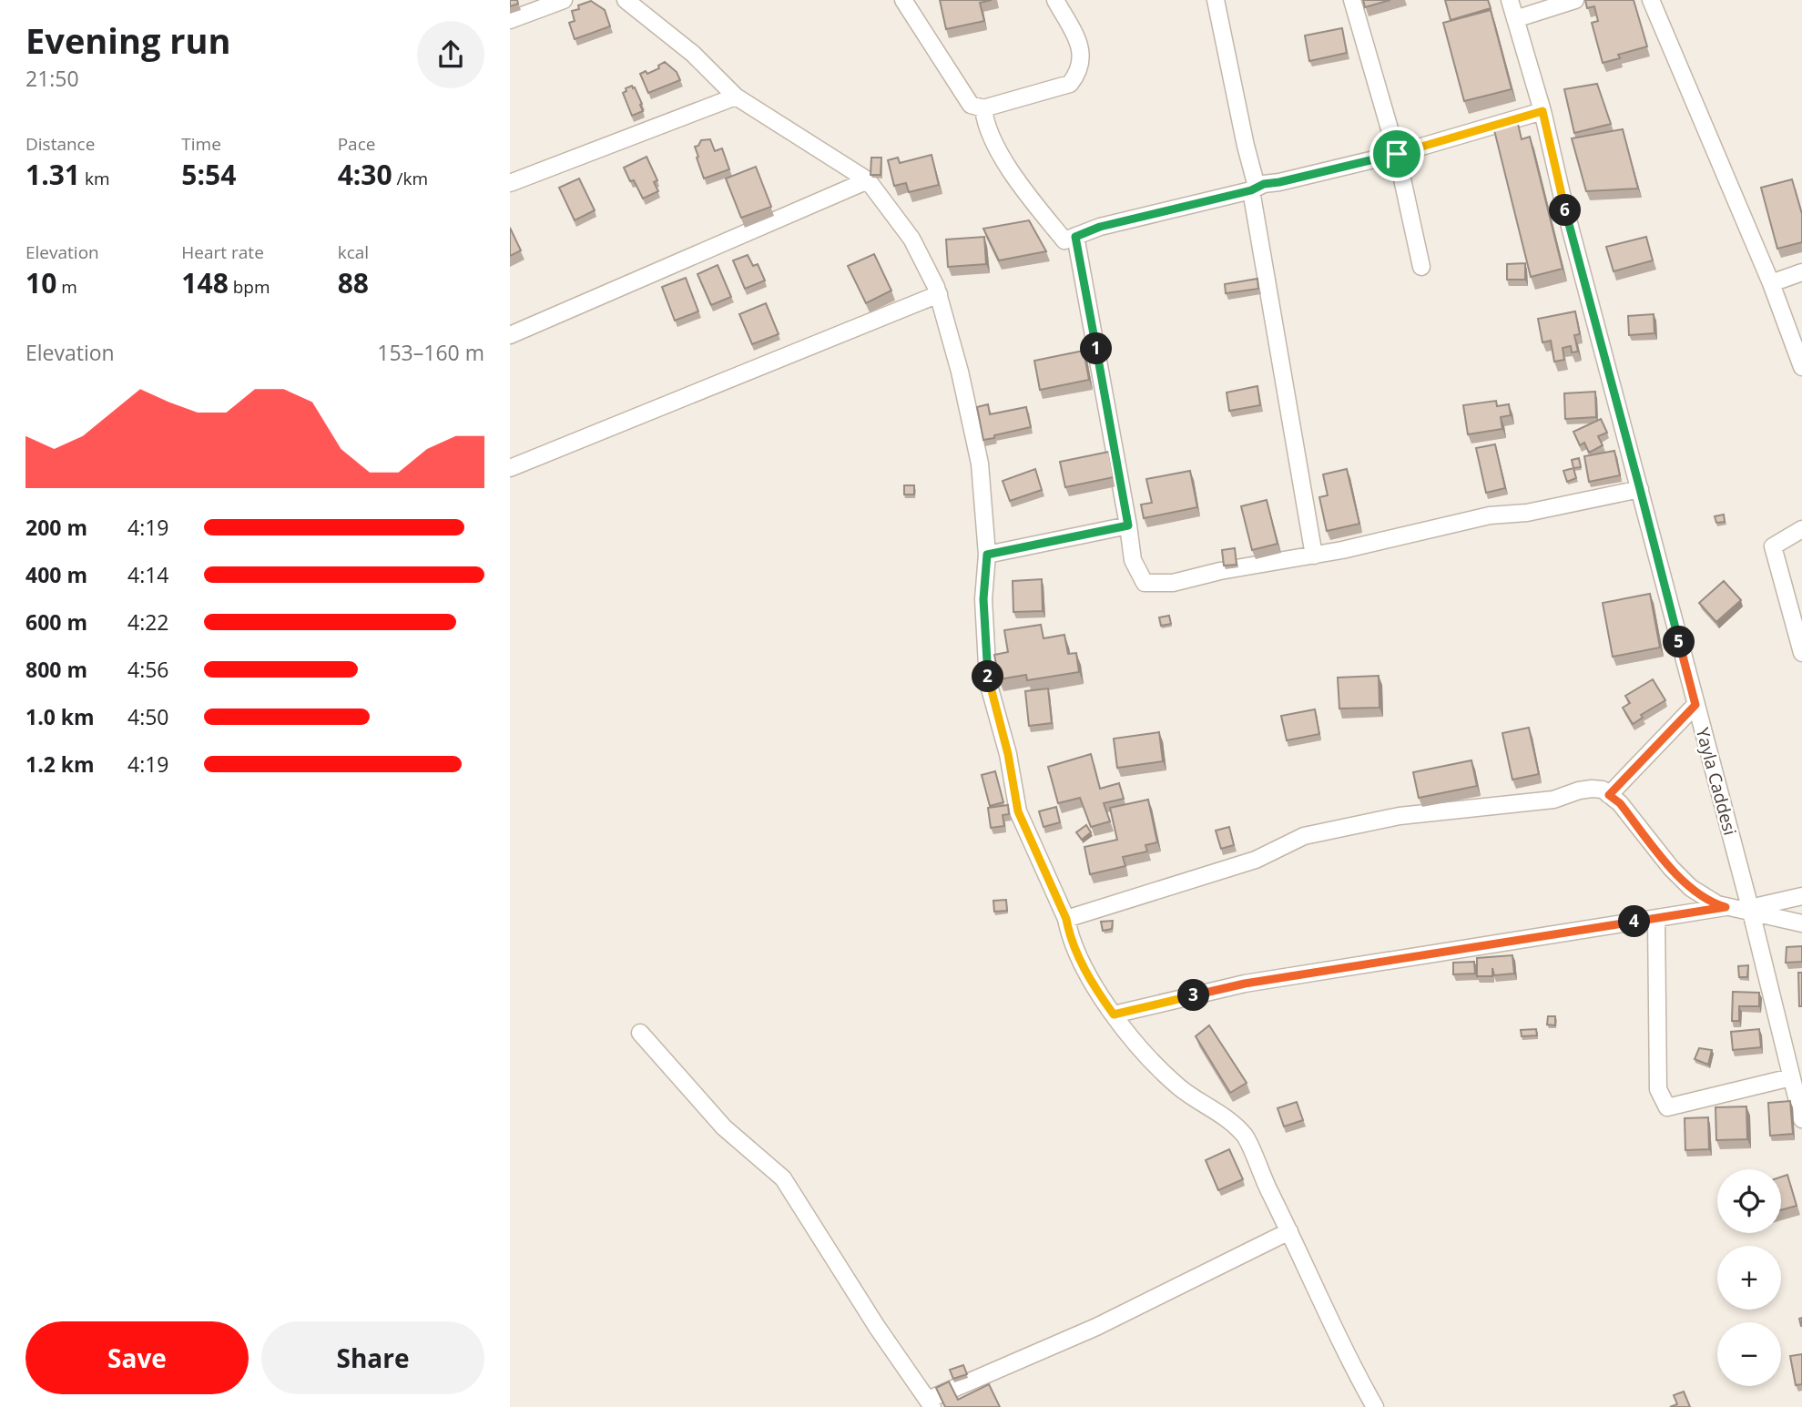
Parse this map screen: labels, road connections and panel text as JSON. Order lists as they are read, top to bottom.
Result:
{
  "streets": {
    "street": ["Yayla Caddesi"]
  },
  "page": {
    "heading": ["Evening run", "21:50"],
    "stats": [
      ["Distance", "1.31 km"],
      ["Time", "5:54"],
      ["Pace", "4:30 /km"],
      ["Elevation", "10 m"],
      ["Heart rate", "148 bpm"],
      ["kcal", "88"]
    ],
    "pins": [
      "6",
      "1",
      "5",
      "2",
      "4",
      "3"
    ],
    "chart": ["Elevation", "153–160 m"],
    "list": [
      {
        "name": "200 m",
        "note": "4:19"
      },
      {
        "name": "400 m",
        "note": "4:14"
      },
      {
        "name": "600 m",
        "note": "4:22"
      },
      {
        "name": "800 m",
        "note": "4:56"
      },
      {
        "name": "1.0 km",
        "note": "4:50"
      },
      {
        "name": "1.2 km",
        "note": "4:19"
      }
    ],
    "map_buttons": ["+", "−"],
    "buttons": ["Save", "Share"]
  }
}
